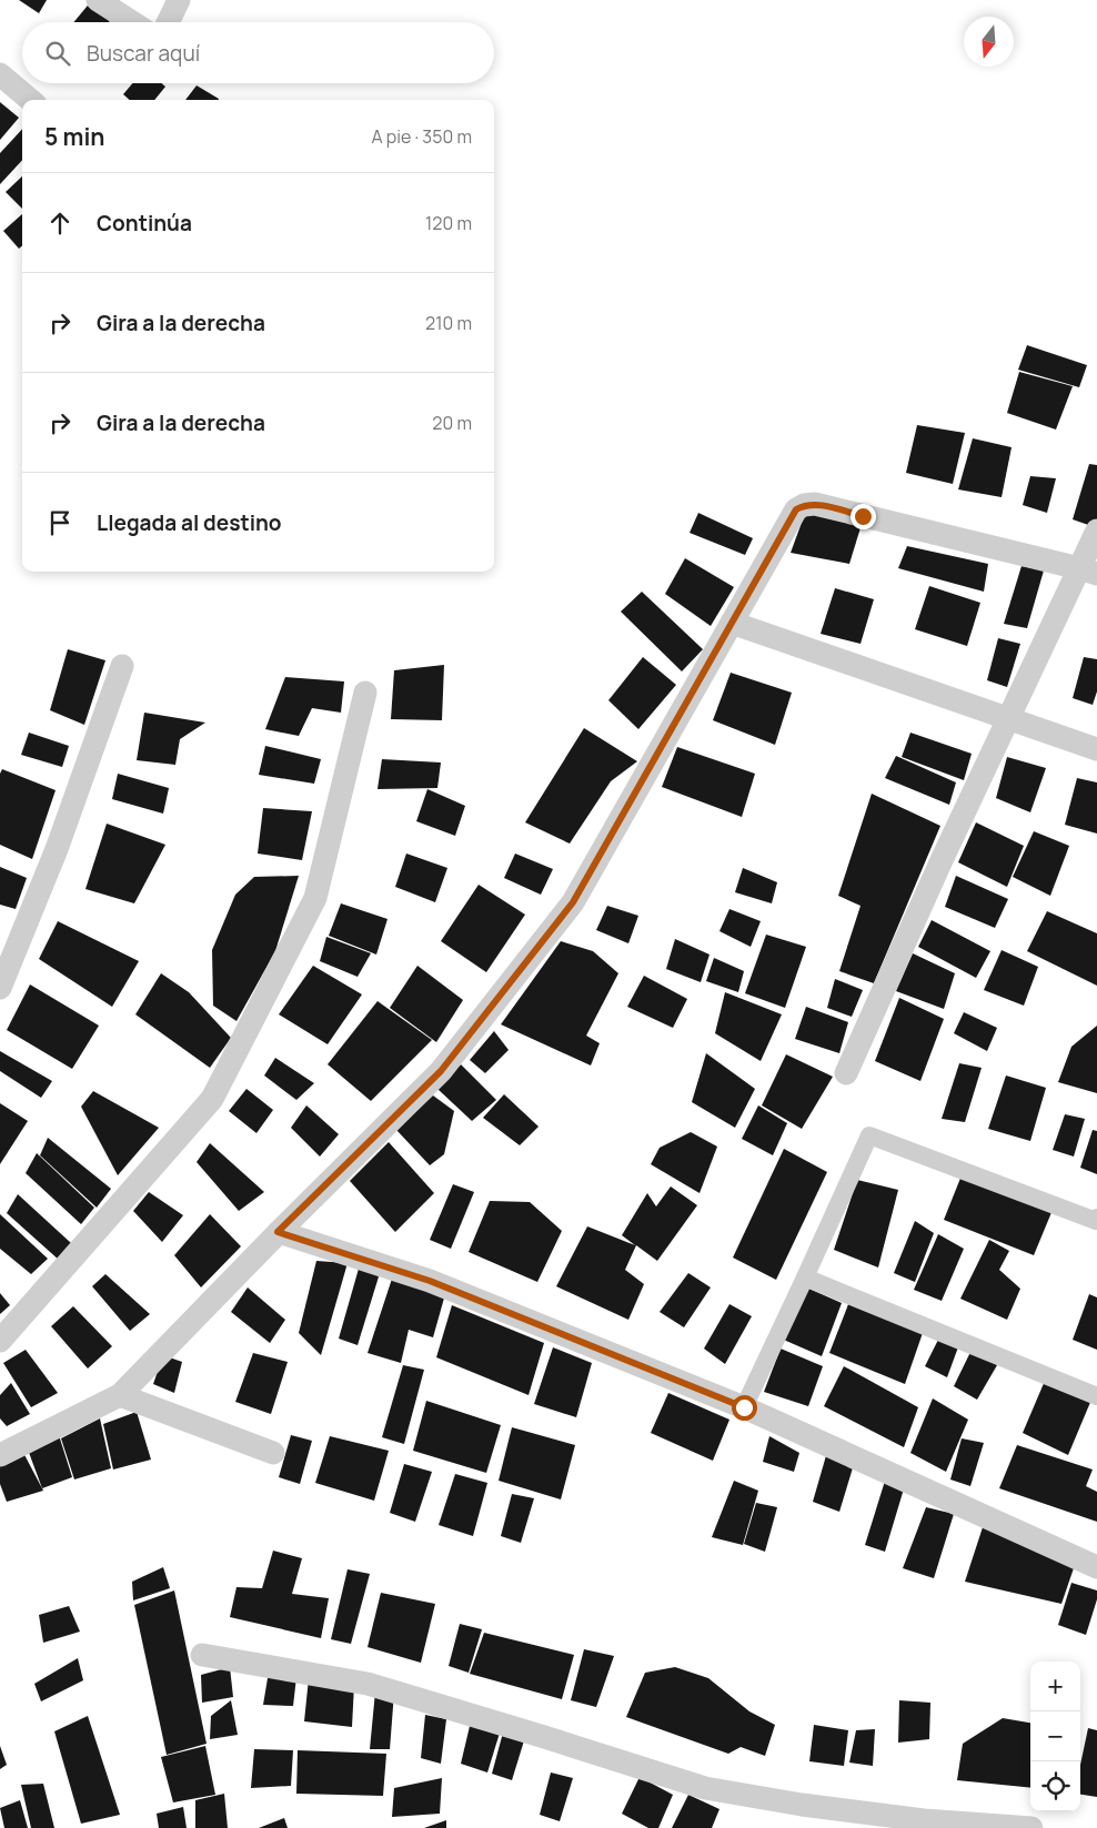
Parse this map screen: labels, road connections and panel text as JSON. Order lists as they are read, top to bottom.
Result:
{
  "north": "bottom",
  "page": {
    "search": "Buscar aquí",
    "heading": ["5 min", "A pie · 350 m"],
    "list": [
      ["Continúa", "120 m"],
      ["Gira a la derecha", "210 m"],
      ["Gira a la derecha", "20 m"],
      "Llegada al destino"
    ],
    "map_buttons": ["+", "−"]
  }
}
